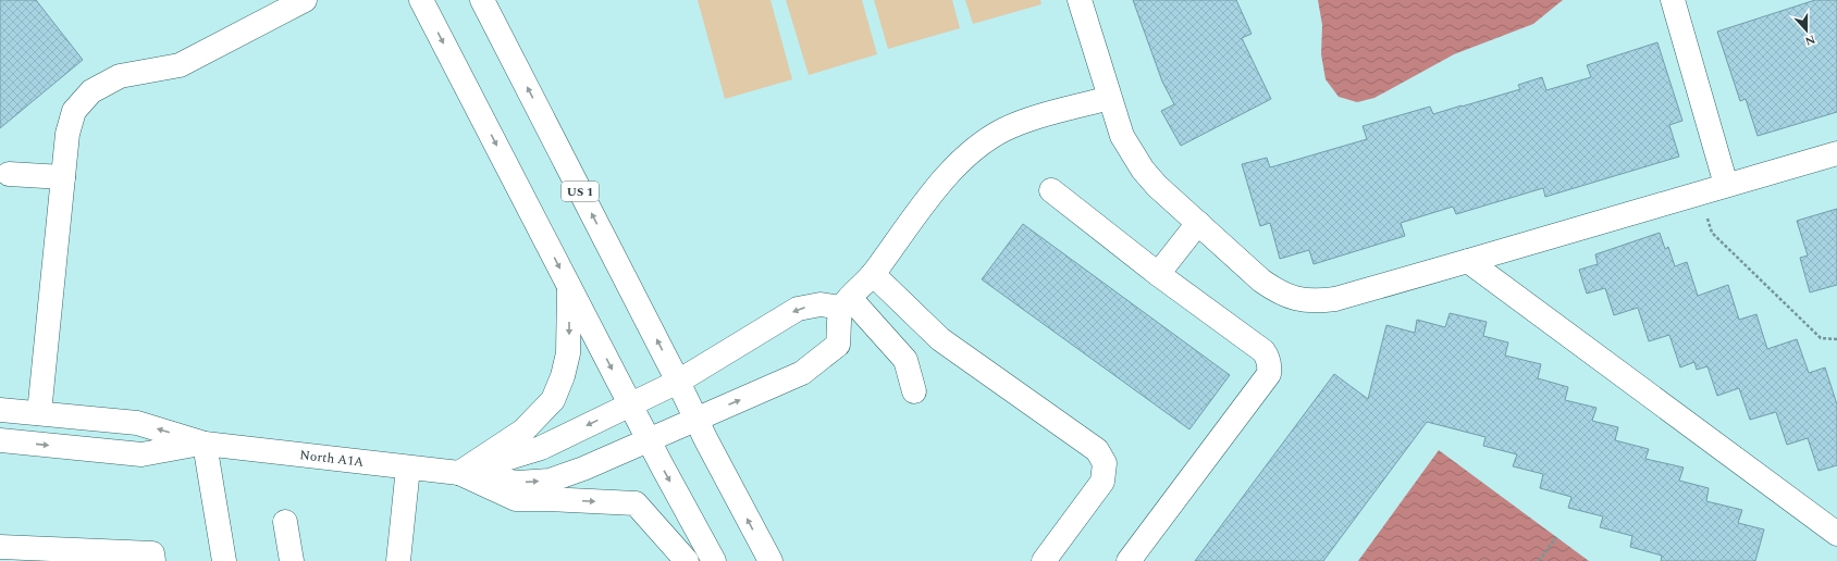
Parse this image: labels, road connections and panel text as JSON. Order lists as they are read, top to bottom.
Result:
{
  "streets": {
    "street": ["US 1", "North A1A"]
  },
  "crossings": [
    ["US 1", "North A1A"]
  ],
  "north": "bottom"
}
